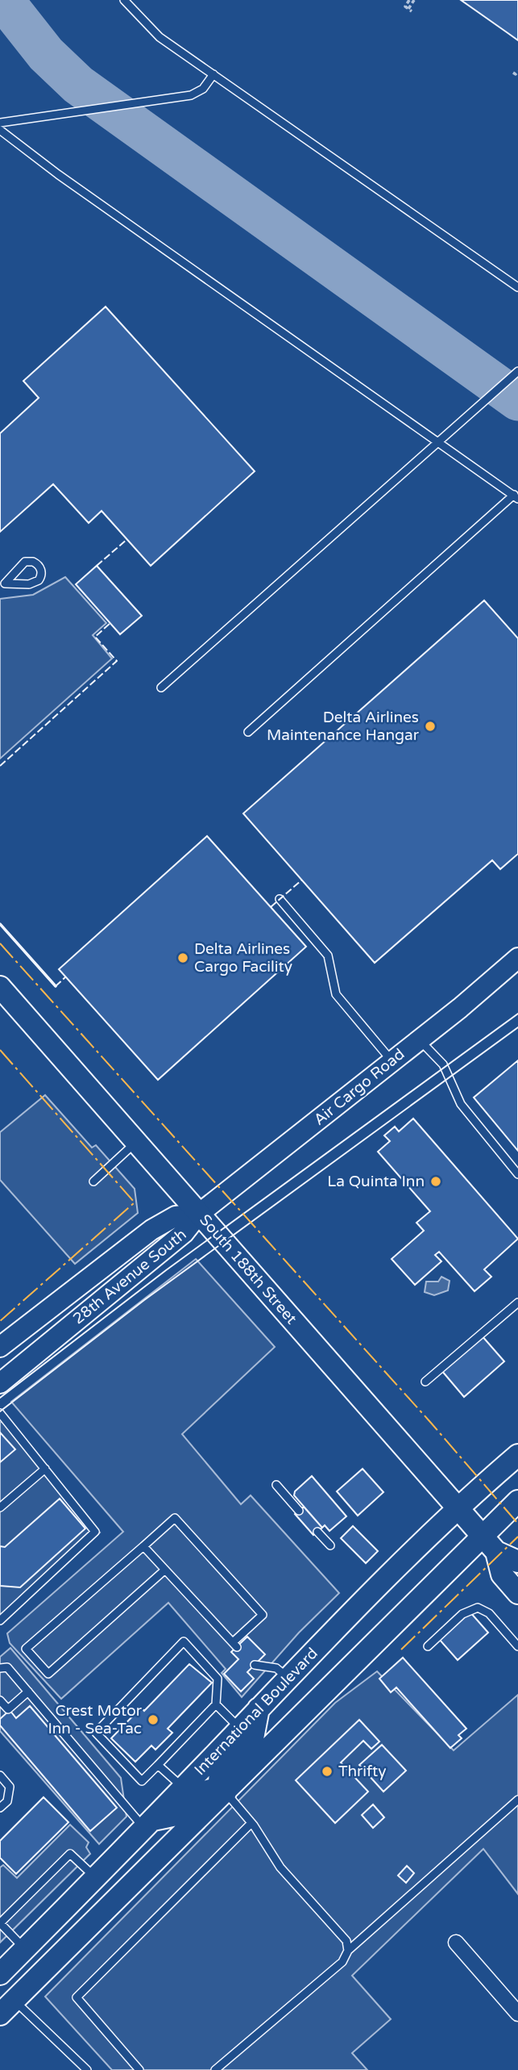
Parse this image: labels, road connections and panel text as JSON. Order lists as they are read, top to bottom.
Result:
{
  "streets": {
    "main road": [
      "Air Cargo Road",
      "South 188th Street",
      "28th Avenue South",
      "International Boulevard"
    ]
  },
  "crossings": [
    ["Air Cargo Road", "South 188th Street"],
    ["Air Cargo Road", "28th Avenue South"],
    ["South 188th Street", "28th Avenue South"],
    ["South 188th Street", "International Boulevard"]
  ],
  "places": [
    "Delta Airlines Maintenance Hangar",
    "Delta Airlines Cargo Facility",
    "La Quinta Inn",
    "Crest Motor Inn - Sea-Tac",
    "Thrifty"
  ]
}
